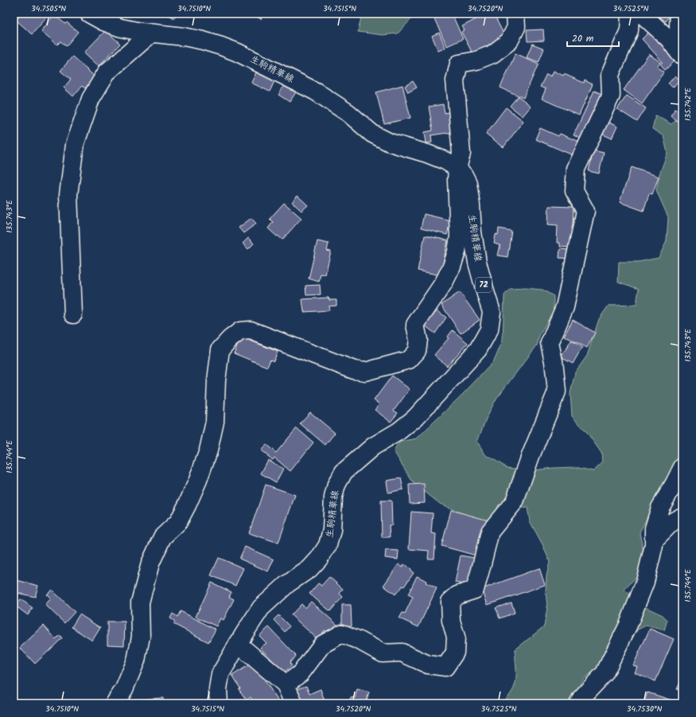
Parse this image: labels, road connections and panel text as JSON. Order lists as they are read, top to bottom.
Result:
{
  "streets": {
    "street": ["生駒精華線", "72"]
  },
  "scale_bar": "20 m",
  "coordinates": [
    "34.7505°N",
    "34.7510°N",
    "34.7515°N",
    "34.7520°N",
    "34.7525°N",
    "135.742°E",
    "135.743°E",
    "135.744°E",
    "34.7530°N"
  ]
}
